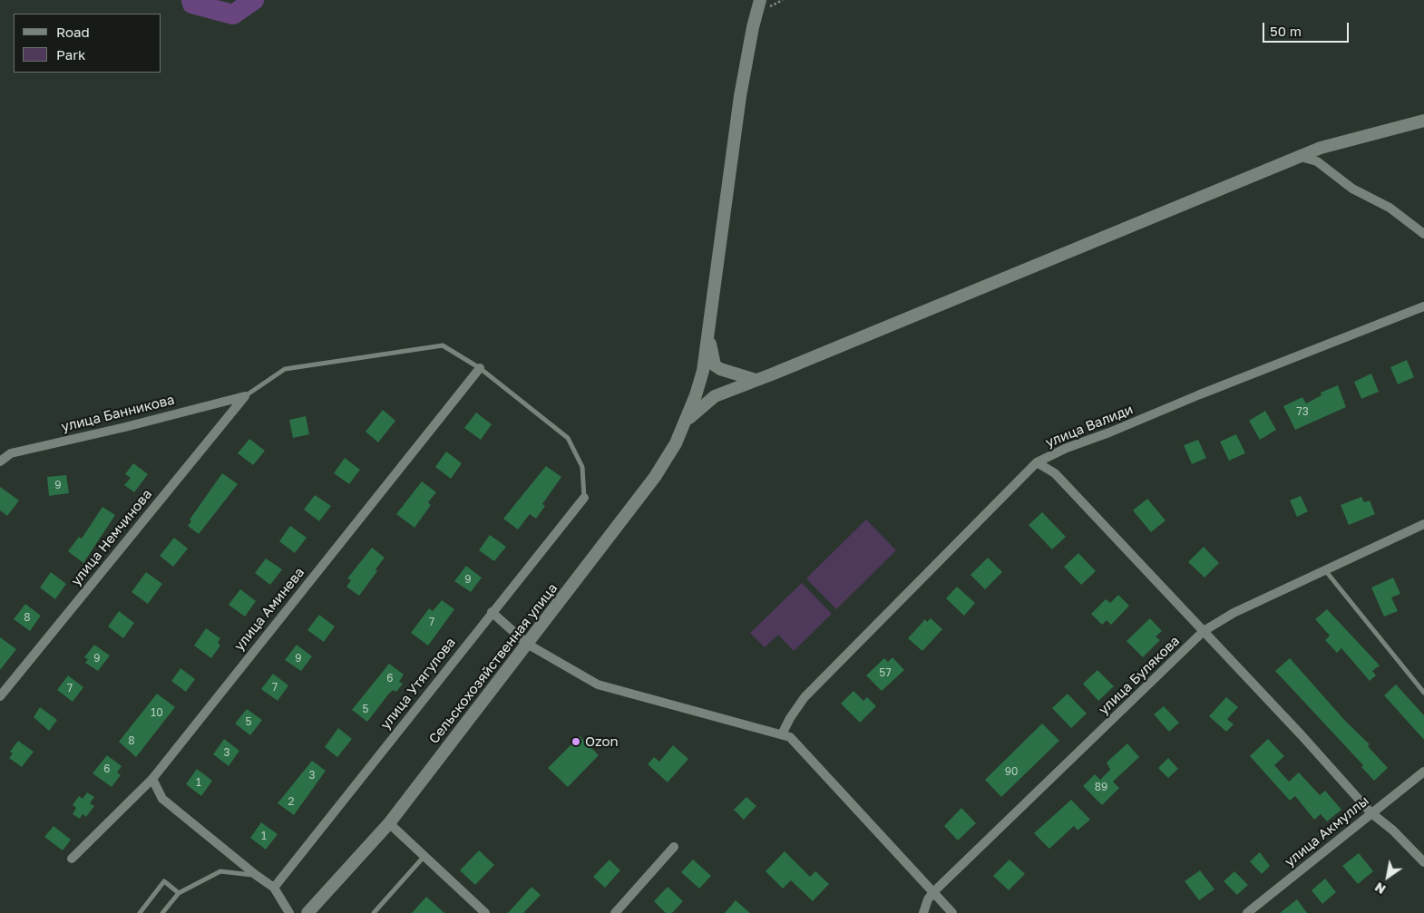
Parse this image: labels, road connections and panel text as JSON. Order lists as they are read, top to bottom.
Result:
{
  "streets": {
    "main road": ["Сельскохозяйственная улица"],
    "street": [
      "улица Банникова",
      "улица Валиди",
      "улица Немчинова",
      "улица Аминева",
      "улица Булякова",
      "улица Утягулова",
      "улица Акмуллы"
    ]
  },
  "crossings": [
    ["улица Банникова", "улица Немчинова"]
  ],
  "places": ["Ozon"],
  "house_numbers": [
    "73",
    "9",
    "9",
    "8",
    "7",
    "9",
    "9",
    "57",
    "6",
    "7",
    "7",
    "5",
    "10",
    "5",
    "8",
    "3",
    "6",
    "90",
    "3",
    "1",
    "89",
    "2",
    "1"
  ],
  "legend": ["Road", "Park"],
  "scale_bar": "50 m",
  "north": "bottom left"
}
